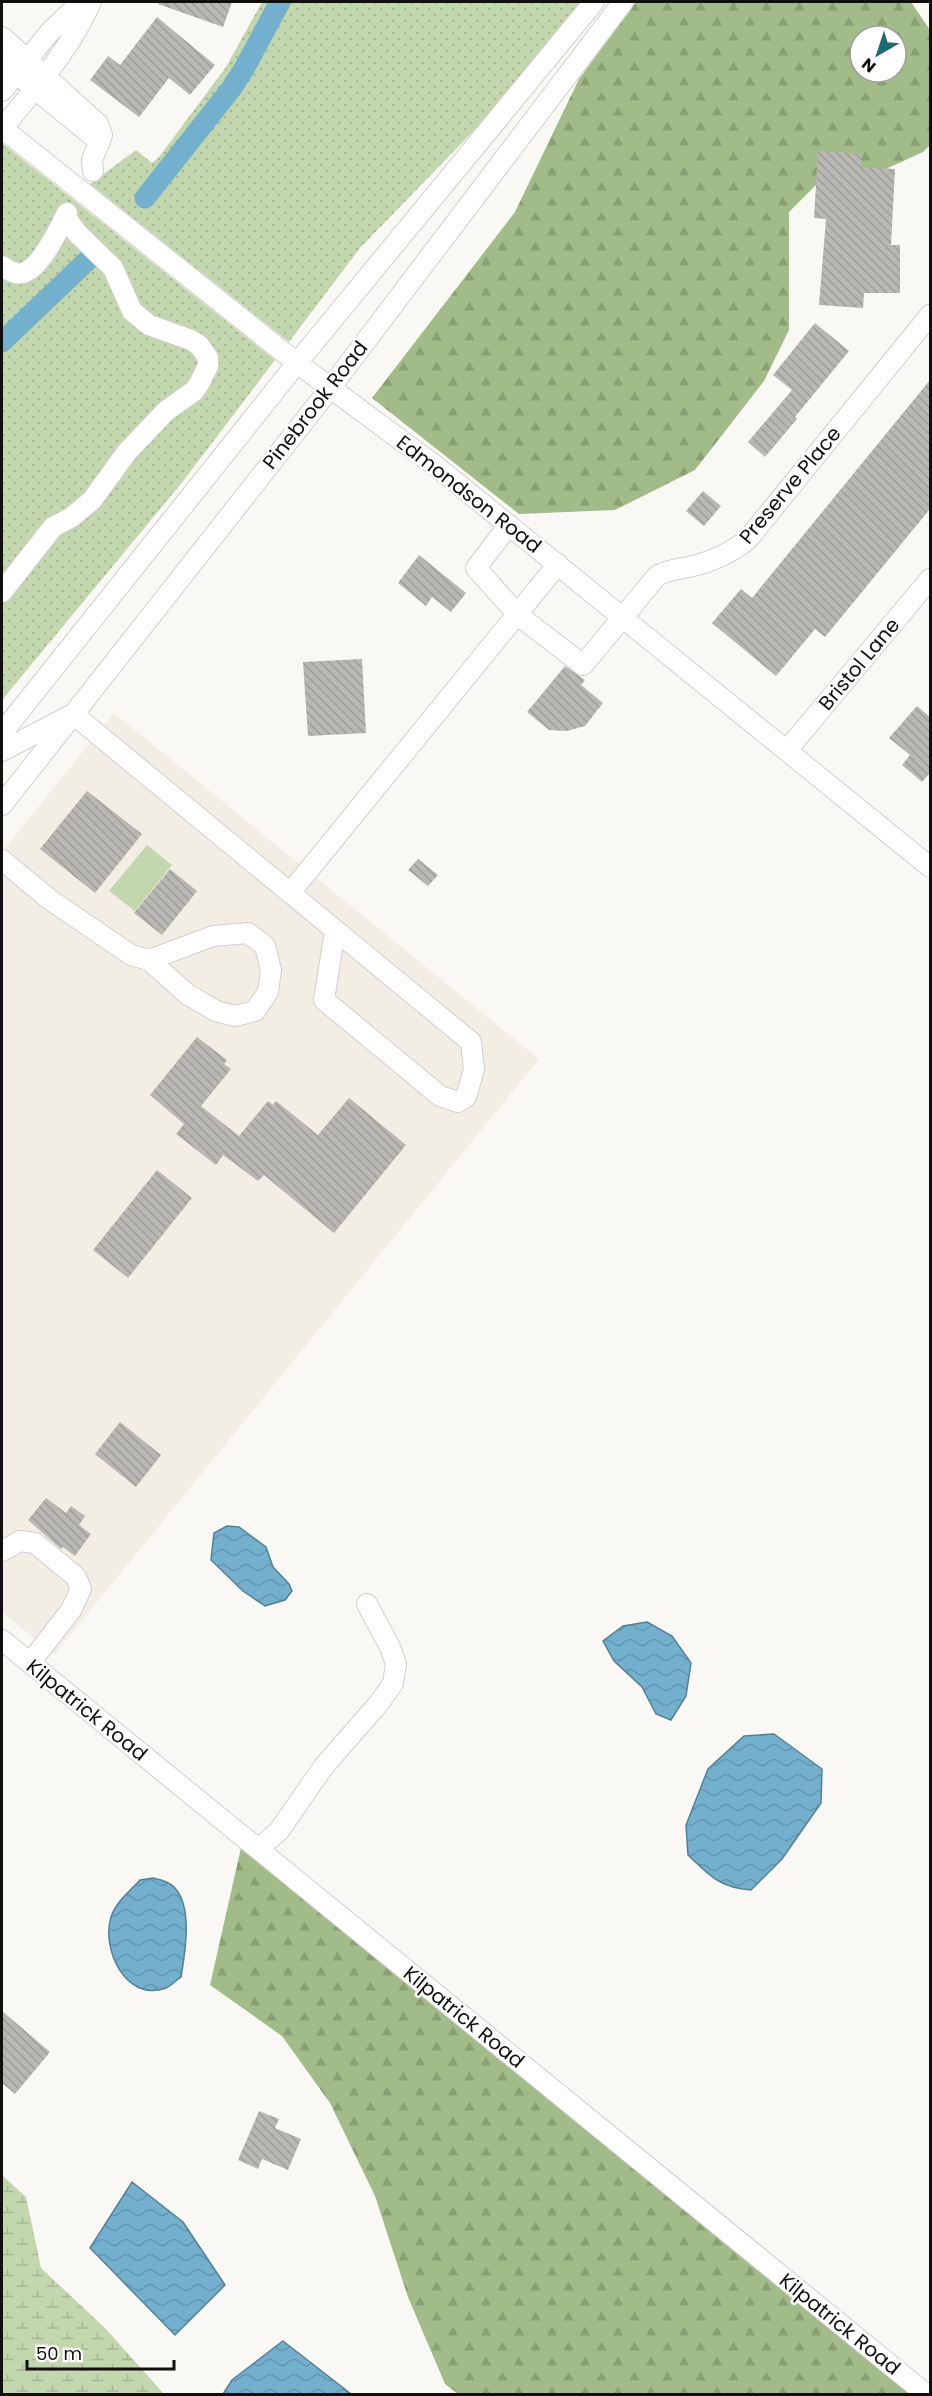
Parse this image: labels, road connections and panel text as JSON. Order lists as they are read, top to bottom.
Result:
{
  "streets": {
    "street": [
      "Pinebrook Road",
      "Preserve Place",
      "Edmondson Road",
      "Bristol Lane",
      "Kilpatrick Road"
    ]
  },
  "crossings": [
    ["Pinebrook Road", "Edmondson Road"],
    ["Preserve Place", "Edmondson Road"],
    ["Edmondson Road", "Bristol Lane"]
  ],
  "scale_bar": "50 m",
  "north": "bottom left"
}
